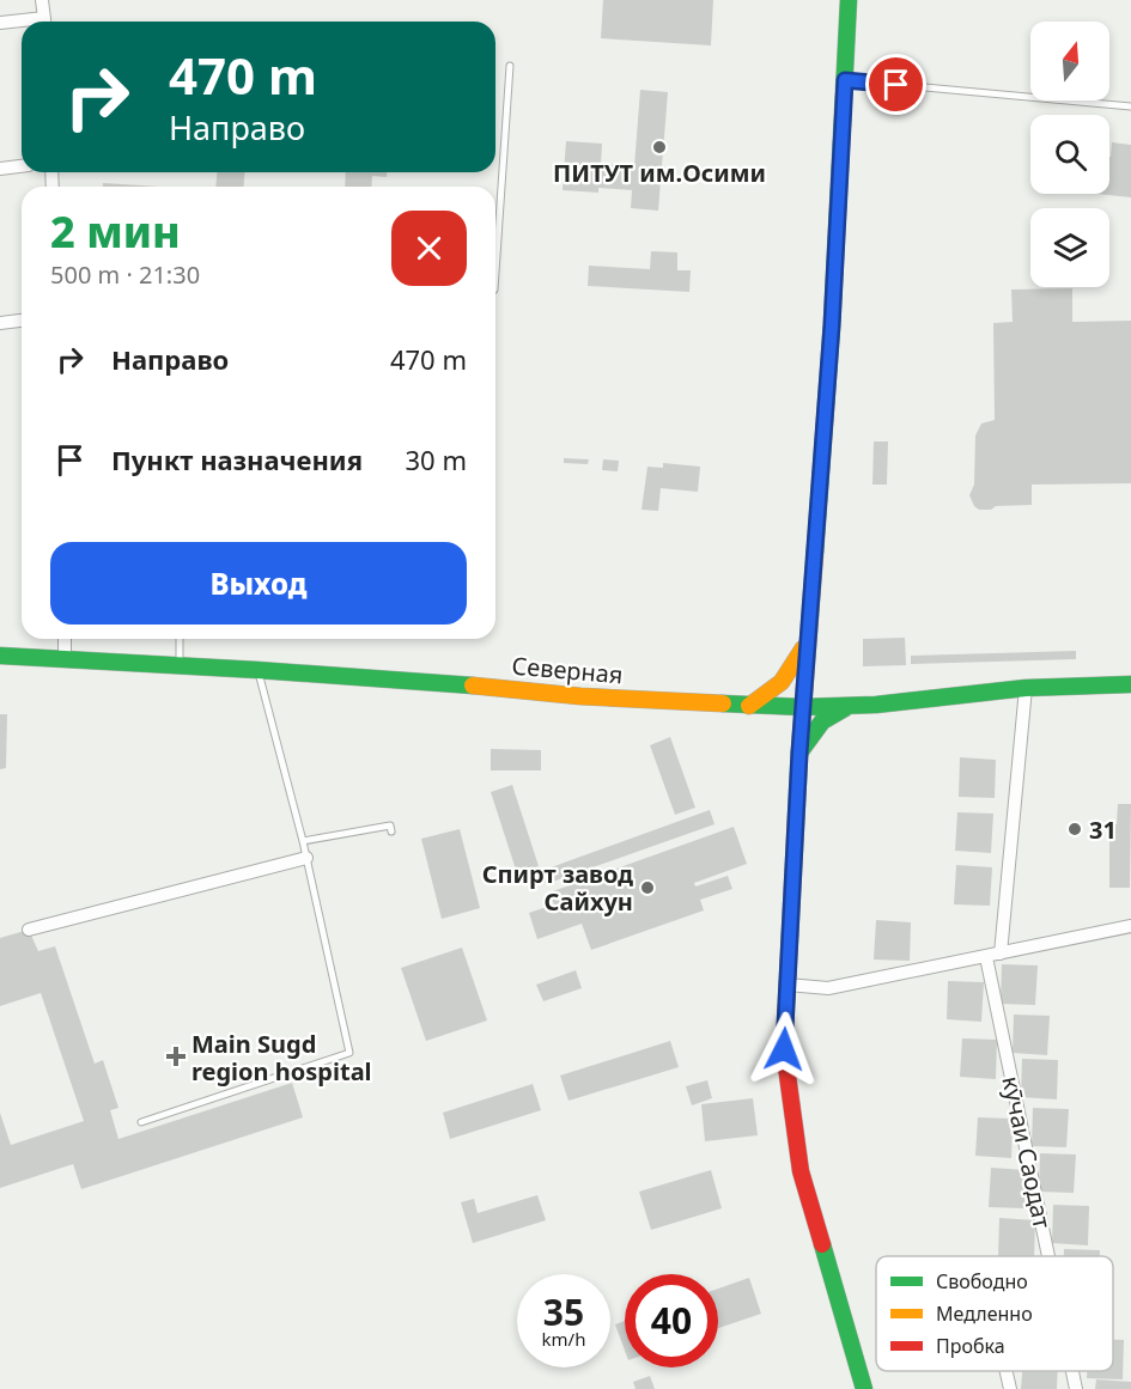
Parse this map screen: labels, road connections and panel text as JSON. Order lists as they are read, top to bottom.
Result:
{
  "streets": {
    "street": ["Северная", "кӯчаи Саодат"]
  },
  "places": {
    "other": ["ПИТУТ им.Осими", "31", "Спирт завод Сайхун"],
    "health": ["Main Sugd region hospital"]
  },
  "legend": ["Свободно", "Медленно", "Пробка"],
  "north": "top",
  "page": {
    "turn": ["470 m", "Направо"],
    "heading": ["2 мин", "500 m · 21:30"],
    "list": [
      {
        "name": "Направо",
        "value": "470 m"
      },
      {
        "name": "Пункт назначения",
        "value": "30 m"
      }
    ],
    "buttons": "Выход",
    "speed": "35 km/h",
    "limit": "40"
  }
}
